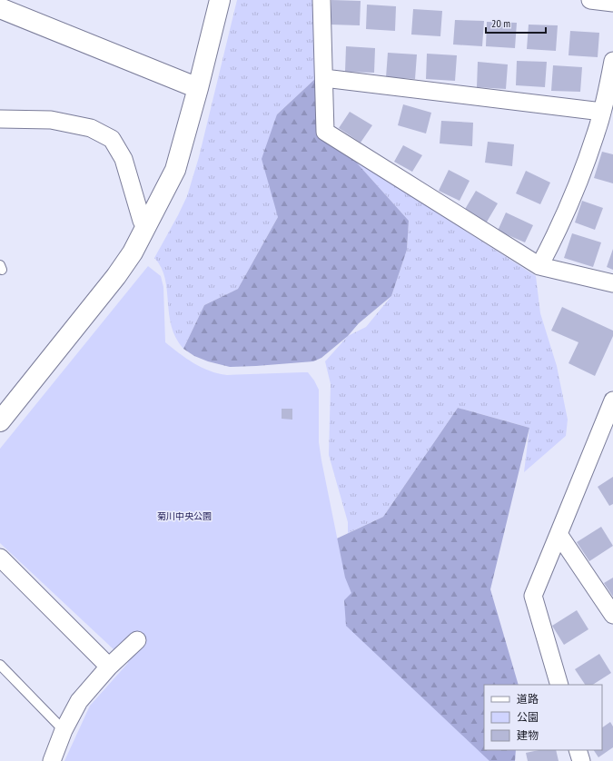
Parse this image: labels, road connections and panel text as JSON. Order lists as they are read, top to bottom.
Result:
{
  "parks": ["菊川中央公園"],
  "legend": ["道路", "公園", "建物"],
  "scale_bar": "20 m"
}
